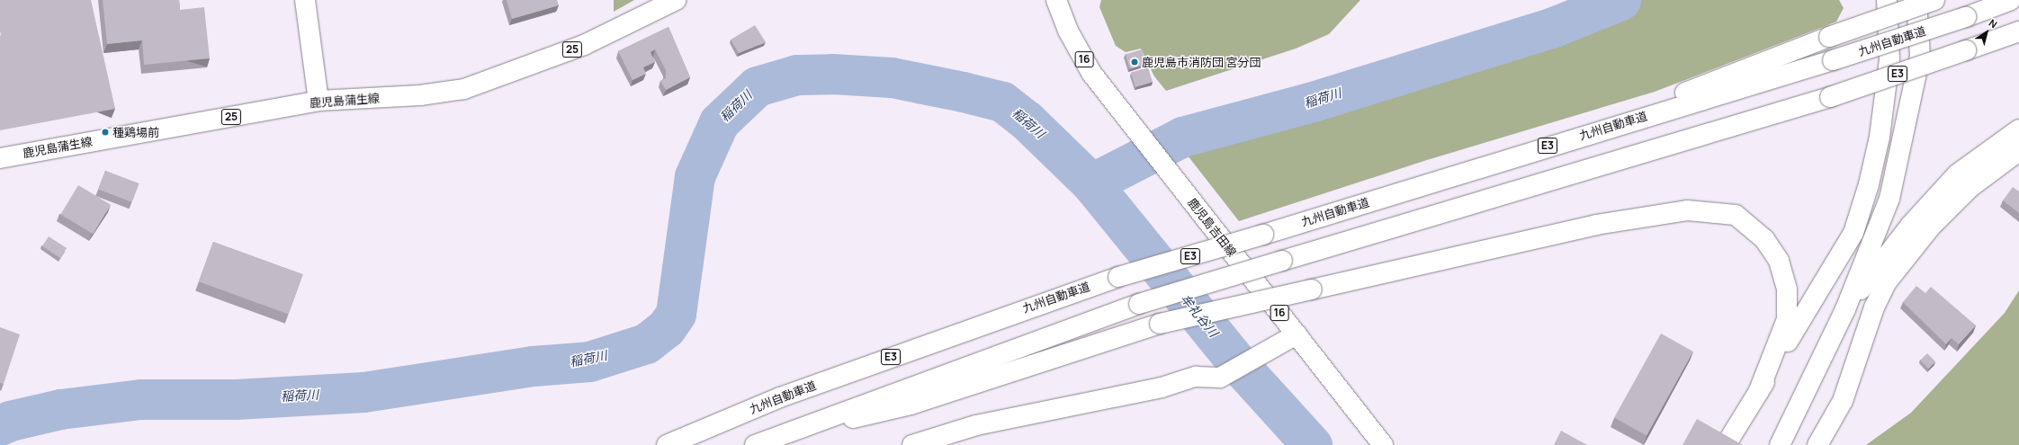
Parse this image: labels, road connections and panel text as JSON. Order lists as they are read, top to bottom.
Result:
{
  "streets": {
    "main road": [
      "九州自動車道",
      "25",
      "16",
      "E3",
      "鹿児島蒲生線",
      "鹿児島吉田線"
    ]
  },
  "water": ["稲荷川", "牟礼谷川"],
  "places": ["鹿児島市消防団 宮分団", "種鶏場前"],
  "north": "top right"
}
